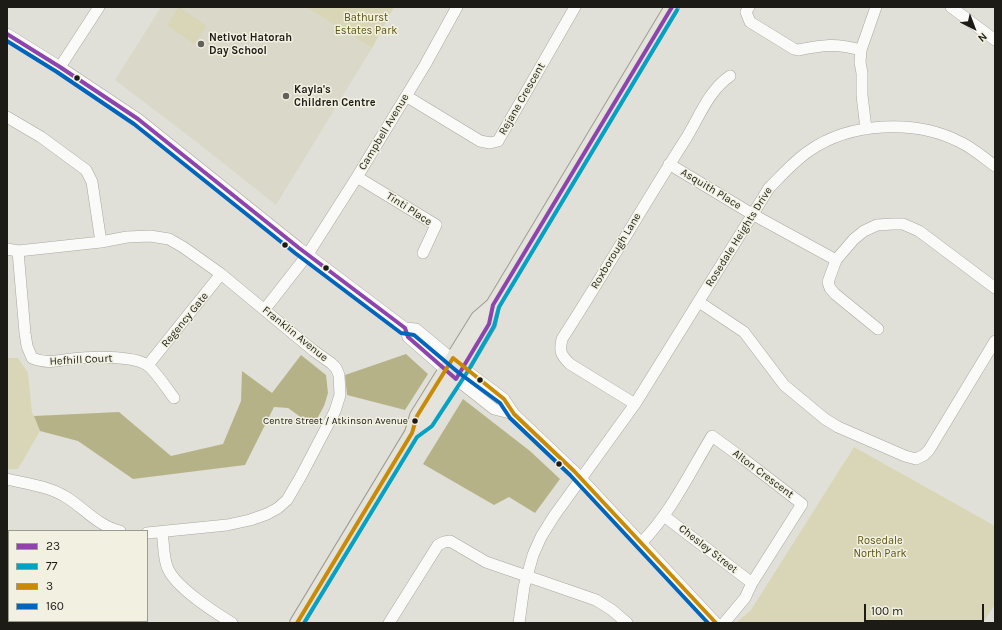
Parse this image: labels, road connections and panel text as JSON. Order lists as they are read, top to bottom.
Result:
{
  "streets": {
    "street": [
      "Rejane Crescent",
      "Campbell Avenue",
      "Asquith Place",
      "Tinti Place",
      "Rosedale Heights Drive",
      "Roxborough Lane",
      "Regency Gate",
      "Franklin Avenue",
      "Hefhill Court",
      "Alton Crescent",
      "Chesley Street"
    ]
  },
  "crossings": [
    ["Rejane Crescent", "Campbell Avenue"],
    ["Campbell Avenue", "Tinti Place"],
    ["Campbell Avenue", "Franklin Avenue"],
    ["Asquith Place", "Rosedale Heights Drive"],
    ["Asquith Place", "Roxborough Lane"],
    ["Rosedale Heights Drive", "Roxborough Lane"],
    ["Regency Gate", "Franklin Avenue"],
    ["Regency Gate", "Hefhill Court"],
    ["Franklin Avenue", "Hefhill Court"],
    ["Alton Crescent", "Chesley Street"]
  ],
  "parks": ["Bathurst Estates Park", "Rosedale North Park"],
  "places": ["Netivot Hatorah Day School", "Kayla's Children Centre", "Centre Street / Atkinson Avenue"],
  "lines": [
    "transit line 23",
    "transit line 77",
    "transit line 160",
    "transit line 3"
  ],
  "legend": [
    "23",
    "77",
    "3",
    "160"
  ],
  "scale_bar": "100 m",
  "north": "bottom right"
}
